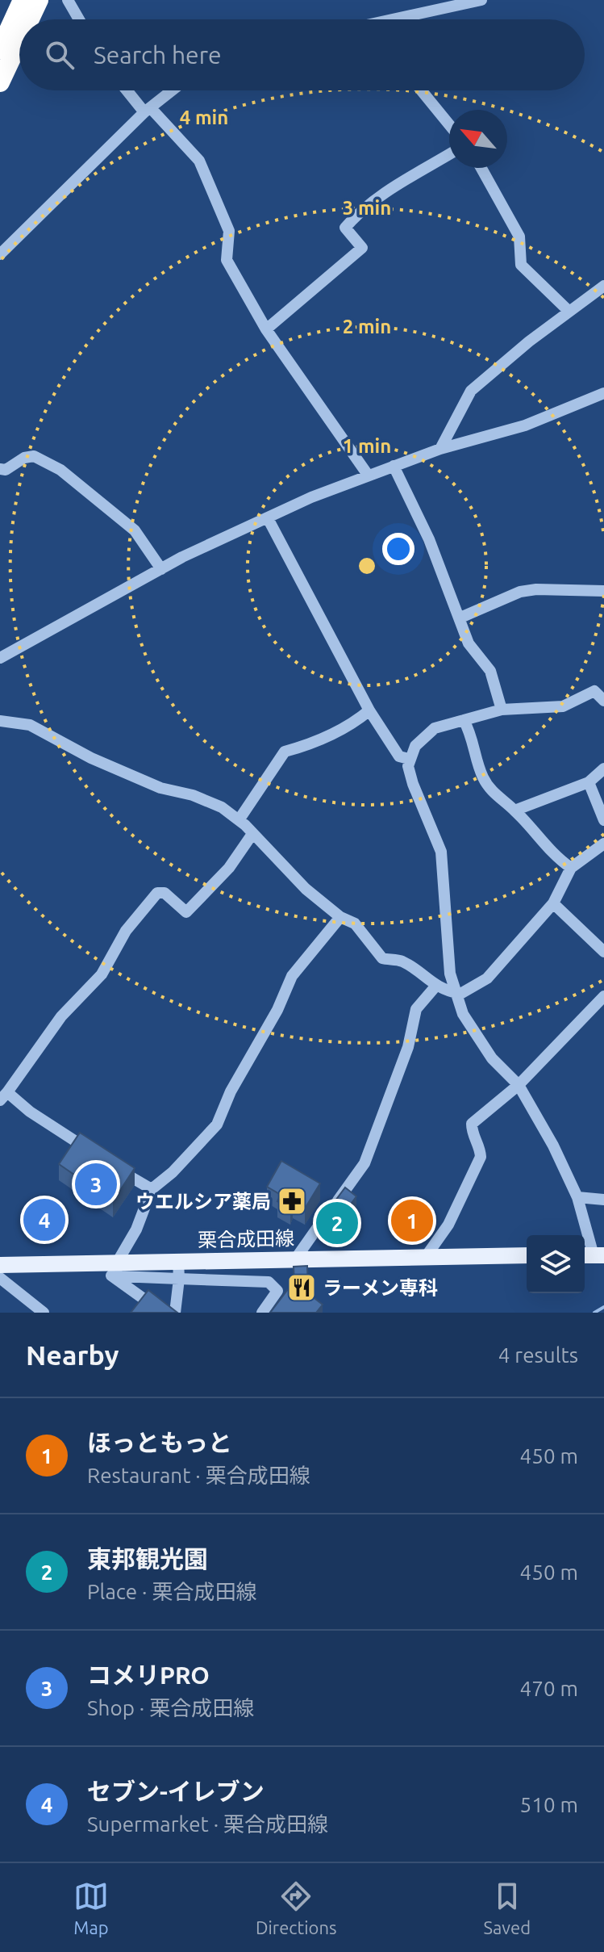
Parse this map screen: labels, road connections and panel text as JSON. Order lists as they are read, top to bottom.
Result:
{
  "streets": {
    "main road": ["栗合成田線"]
  },
  "places": {
    "pharmacy": ["ウエルシア薬局"],
    "restaurant": ["ラーメン専科"]
  },
  "north": "top left",
  "page": {
    "search": "Search here",
    "pins": [
      "3",
      "4",
      "1",
      "2"
    ],
    "heading": ["Nearby", "4 results"],
    "list": [
      {
        "mark": "1",
        "name": "ほっともっと",
        "note": "Restaurant · 栗合成田線",
        "value": "450 m"
      },
      {
        "mark": "2",
        "name": "東邦観光園",
        "note": "Place · 栗合成田線",
        "value": "450 m"
      },
      {
        "mark": "3",
        "name": "コメリPRO",
        "note": "Shop · 栗合成田線",
        "value": "470 m"
      },
      {
        "mark": "4",
        "name": "セブン-イレブン",
        "note": "Supermarket · 栗合成田線",
        "value": "510 m"
      }
    ],
    "nav": ["Map", "Directions", "Saved"]
  },
  "rings": [
    "4 min",
    "3 min",
    "2 min",
    "1 min"
  ]
}
